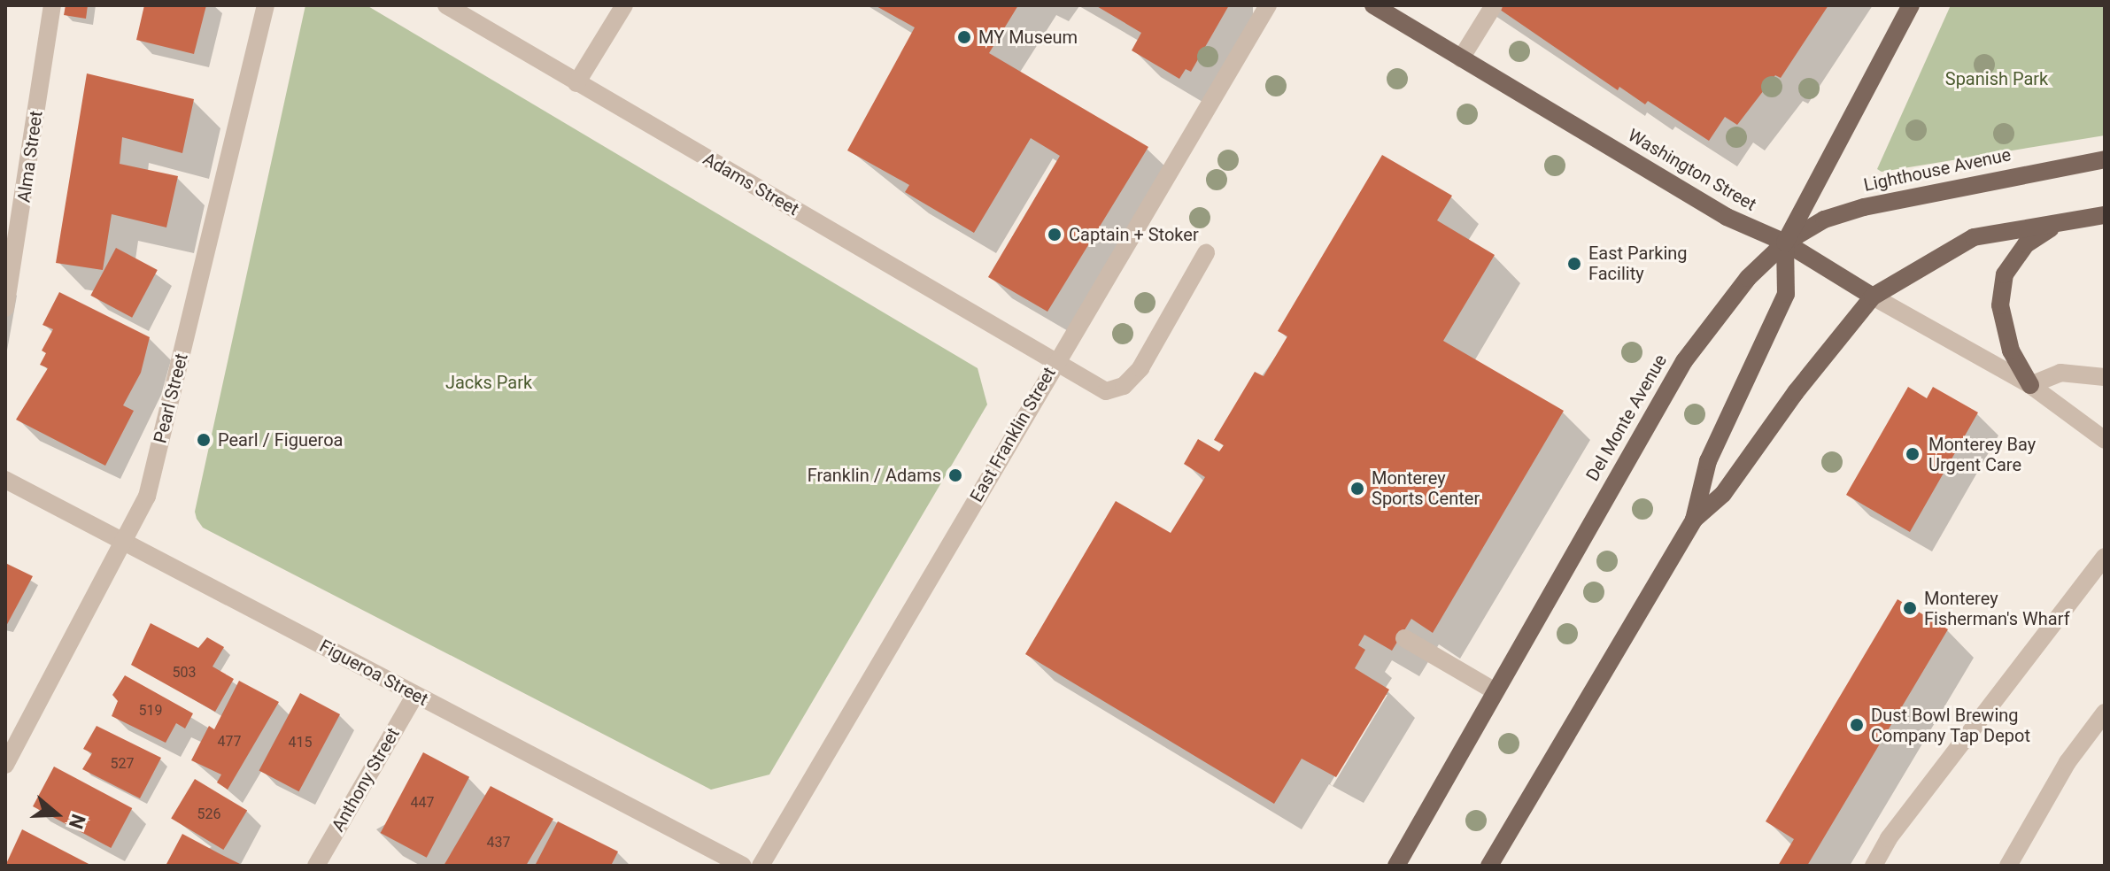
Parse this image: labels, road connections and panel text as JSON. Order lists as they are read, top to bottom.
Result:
{
  "streets": {
    "main road": ["Washington Street", "Lighthouse Avenue", "Del Monte Avenue"],
    "street": [
      "Alma Street",
      "Adams Street",
      "Pearl Street",
      "East Franklin Street",
      "Figueroa Street",
      "Anthony Street"
    ]
  },
  "crossings": [
    ["Washington Street", "Lighthouse Avenue"],
    ["Washington Street", "Del Monte Avenue"],
    ["Lighthouse Avenue", "Del Monte Avenue"],
    ["Adams Street", "East Franklin Street"],
    ["Pearl Street", "Figueroa Street"],
    ["Figueroa Street", "Anthony Street"]
  ],
  "parks": ["Spanish Park", "Jacks Park"],
  "places": [
    "MY Museum",
    "Captain + Stoker",
    "East Parking Facility",
    "Pearl / Figueroa",
    "Monterey Bay Urgent Care",
    "Franklin / Adams",
    "Monterey Sports Center",
    "Monterey Fisherman's Wharf",
    "Dust Bowl Brewing Company Tap Depot"
  ],
  "house_numbers": [
    "503",
    "519",
    "477",
    "415",
    "527",
    "447",
    "526",
    "437"
  ],
  "north": "right"
}
